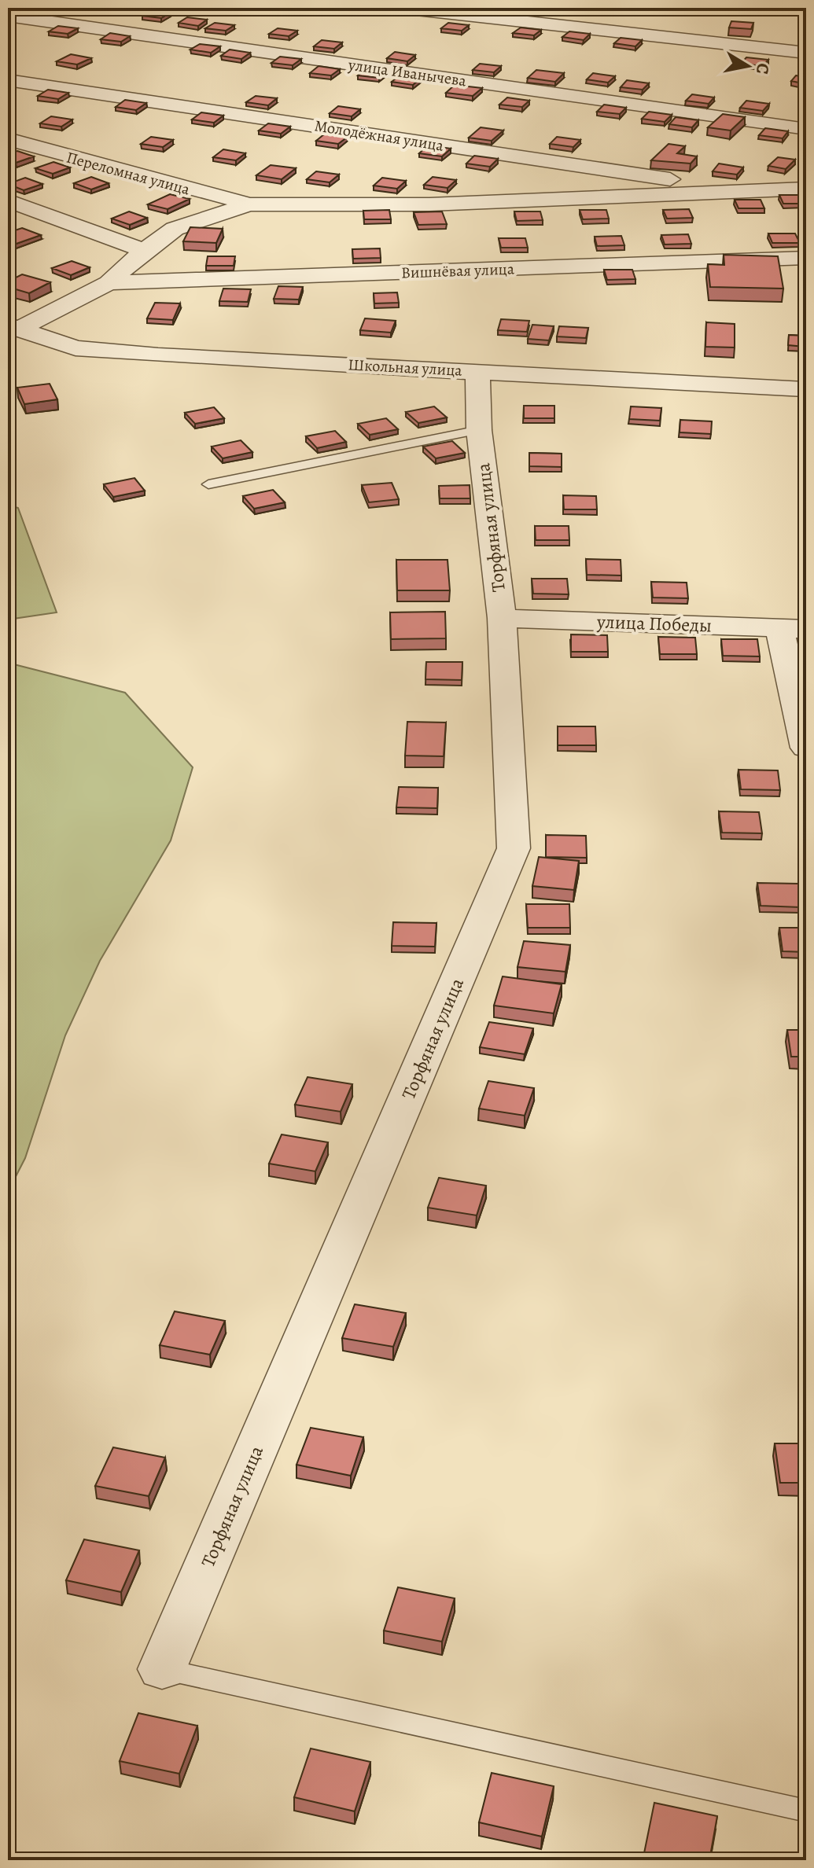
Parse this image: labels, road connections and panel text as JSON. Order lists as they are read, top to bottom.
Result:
{
  "streets": {
    "street": [
      "улица Иванычева",
      "Молодёжная улица",
      "Переломная улица",
      "Вишнёвая улица",
      "Школьная улица",
      "Торфяная улица",
      "улица Победы"
    ]
  },
  "crossings": [
    ["Школьная улица", "Торфяная улица"],
    ["Торфяная улица", "улица Победы"]
  ],
  "north": "right"
}
